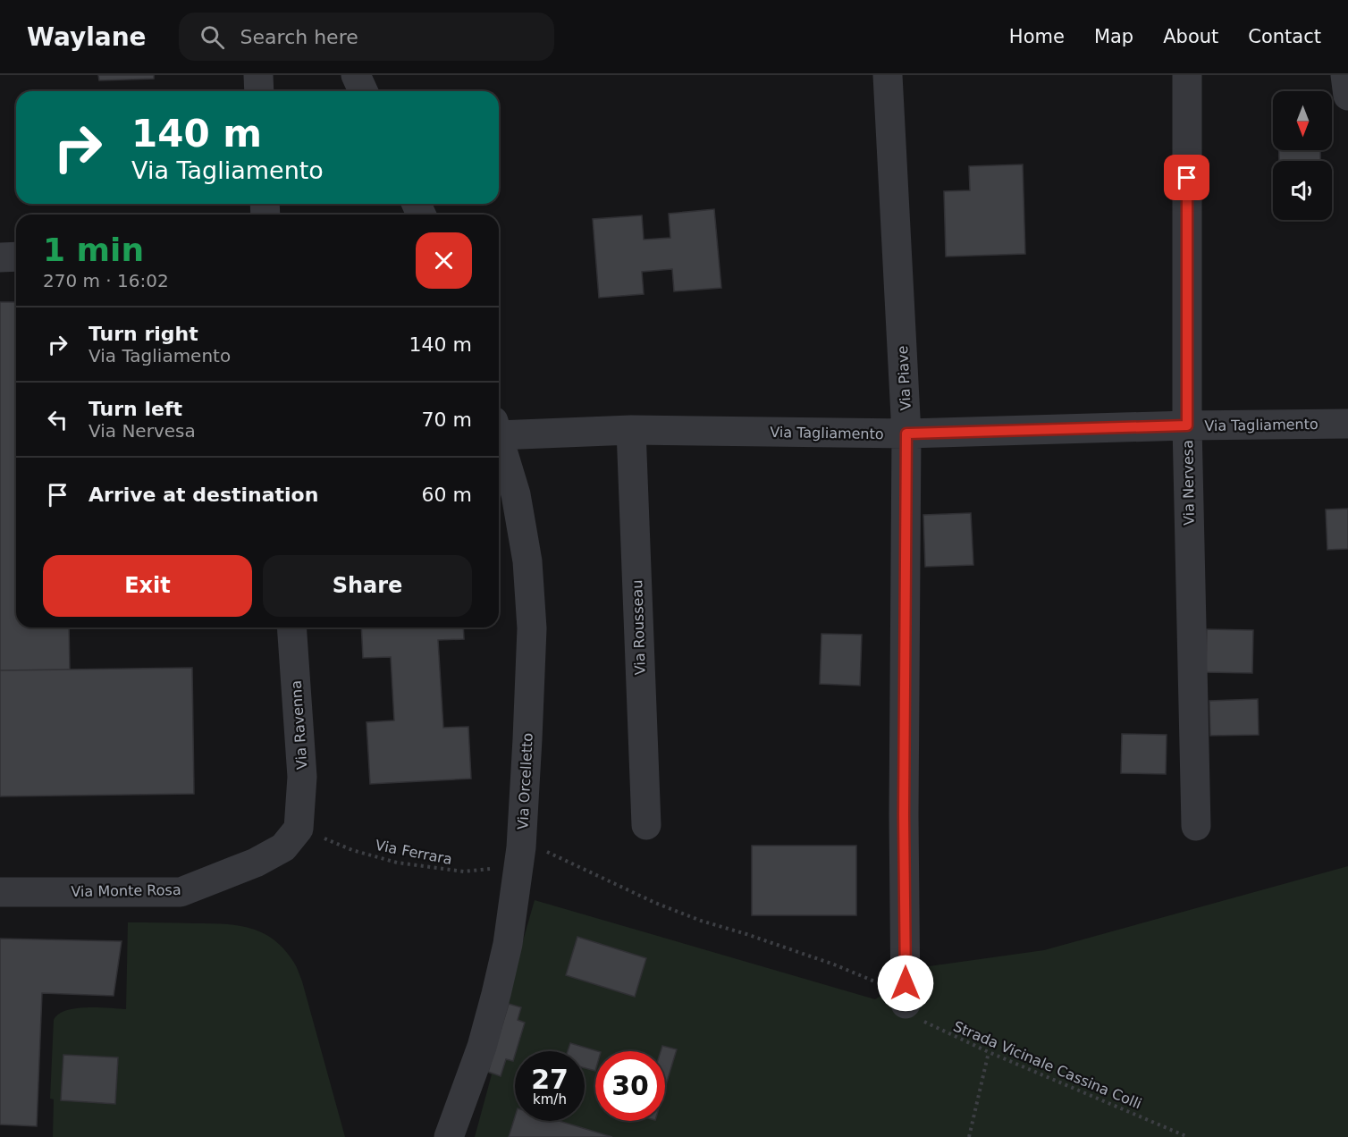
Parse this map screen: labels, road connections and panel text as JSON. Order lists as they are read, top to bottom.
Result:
{
  "streets": {
    "street": [
      "Via Piave",
      "Via Tagliamento",
      "Via Nervesa",
      "Via Rousseau",
      "Via Ravenna",
      "Via Orcelletto",
      "Via Monte Rosa"
    ],
    "path": ["Via Ferrara", "Strada Vicinale Cassina Colli"]
  },
  "crossings": [
    ["Via Piave", "Via Tagliamento"],
    ["Via Piave", "Strada Vicinale Cassina Colli"],
    ["Via Tagliamento", "Via Nervesa"],
    ["Via Tagliamento", "Via Rousseau"],
    ["Via Ravenna", "Via Ferrara"],
    ["Via Ravenna", "Via Monte Rosa"],
    ["Via Orcelletto", "Via Ferrara"],
    ["Via Orcelletto", "Strada Vicinale Cassina Colli"],
    ["Via Ferrara", "Via Monte Rosa"],
    ["Via Ferrara", "Strada Vicinale Cassina Colli"]
  ],
  "north": "bottom",
  "page": {
    "header": "Waylane",
    "search": "Search here",
    "nav": [
      "Home",
      "Map",
      "About",
      "Contact"
    ],
    "turn": ["140 m", "Via Tagliamento"],
    "heading": ["1 min", "270 m · 16:02"],
    "list": [
      {
        "name": "Turn right",
        "note": "Via Tagliamento",
        "value": "140 m"
      },
      {
        "name": "Turn left",
        "note": "Via Nervesa",
        "value": "70 m"
      },
      {
        "name": "Arrive at destination",
        "value": "60 m"
      }
    ],
    "buttons": ["Exit", "Share"],
    "speed": "27 km/h",
    "limit": "30"
  }
}
